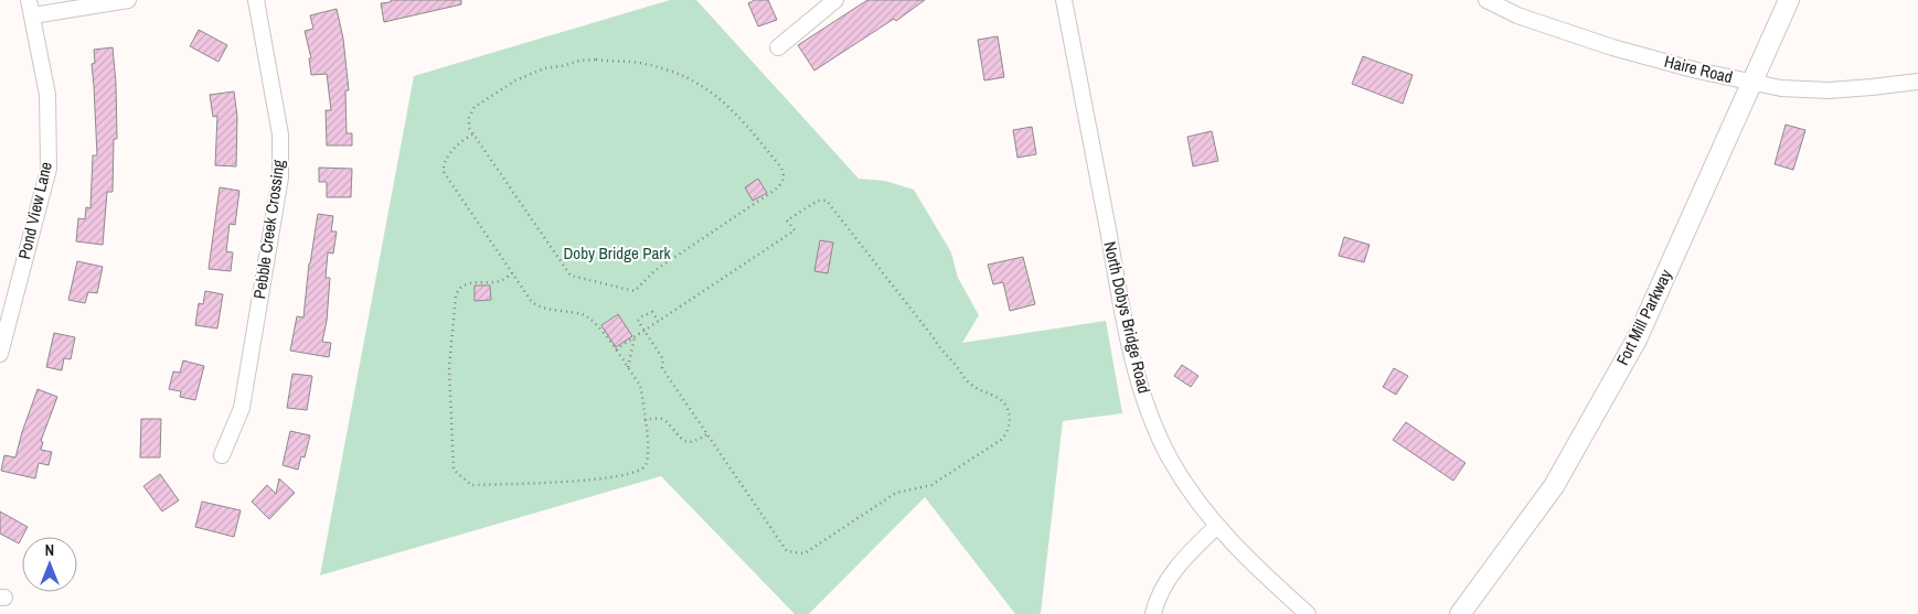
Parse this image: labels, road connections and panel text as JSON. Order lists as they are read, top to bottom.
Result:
{
  "streets": {
    "main road": ["Fort Mill Parkway"],
    "street": [
      "Haire Road",
      "Pond View Lane",
      "Pebble Creek Crossing",
      "North Dobys Bridge Road"
    ]
  },
  "crossings": [
    ["Haire Road", "Fort Mill Parkway"]
  ],
  "parks": ["Doby Bridge Park"],
  "north": "top"
}
